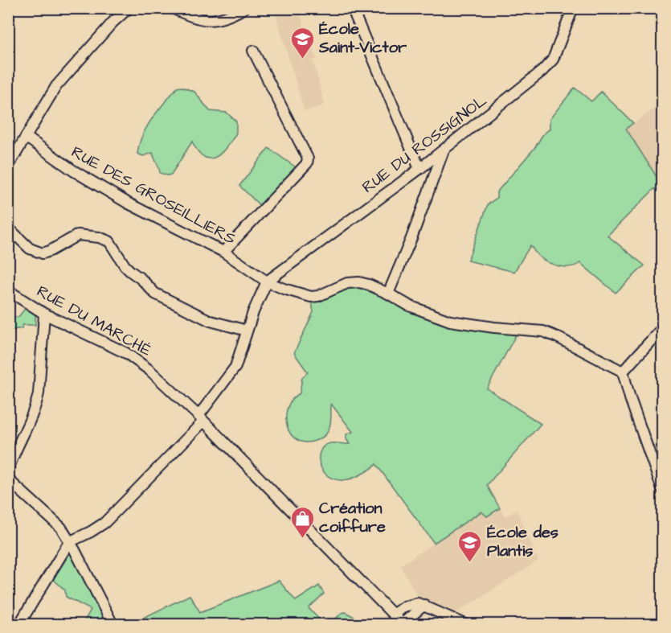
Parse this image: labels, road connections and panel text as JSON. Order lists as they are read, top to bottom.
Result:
{
  "streets": {
    "street": ["RUE DU ROSSIGNOL", "RUE DES GROSEILLIERS", "RUE DU MARCHÉ"]
  },
  "crossings": [
    ["RUE DU ROSSIGNOL", "RUE DES GROSEILLIERS"]
  ],
  "places": {
    "school or university": ["École Saint-Victor", "École des Plantis"],
    "shop": ["Création coiffure"]
  }
}
